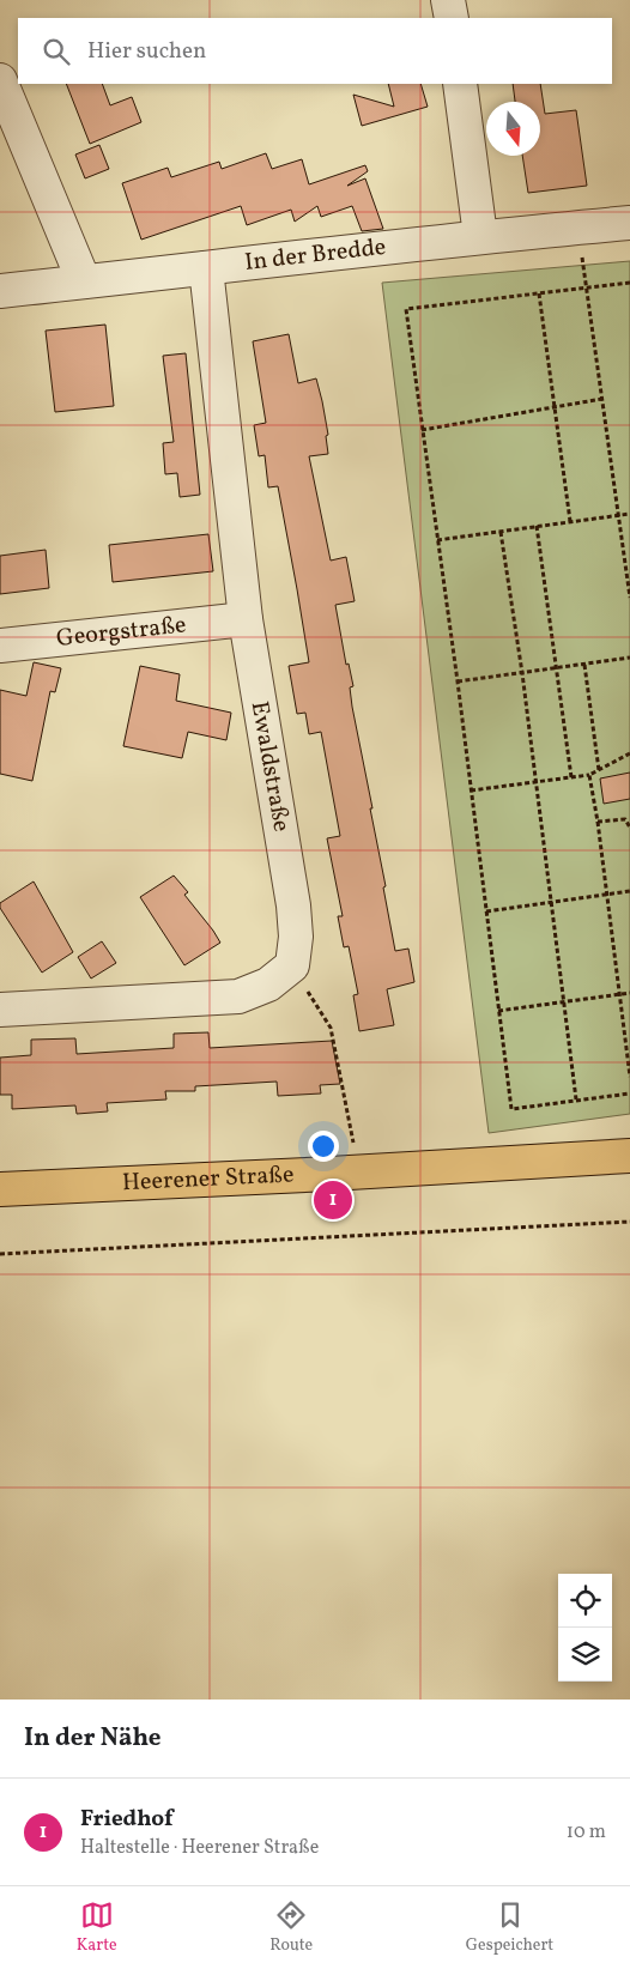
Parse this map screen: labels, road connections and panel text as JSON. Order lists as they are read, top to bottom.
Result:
{
  "streets": {
    "main road": ["Heerener Straße"],
    "street": ["In der Bredde", "Georgstraße", "Ewaldstraße"]
  },
  "crossings": [
    ["In der Bredde", "Ewaldstraße"],
    ["Georgstraße", "Ewaldstraße"]
  ],
  "north": "bottom",
  "page": {
    "search": "Hier suchen",
    "pins": "1",
    "heading": "In der Nähe",
    "list": [
      {
        "mark": "1",
        "name": "Friedhof",
        "note": "Haltestelle · Heerener Straße",
        "value": "10 m"
      }
    ],
    "nav": ["Karte", "Route", "Gespeichert"]
  }
}
